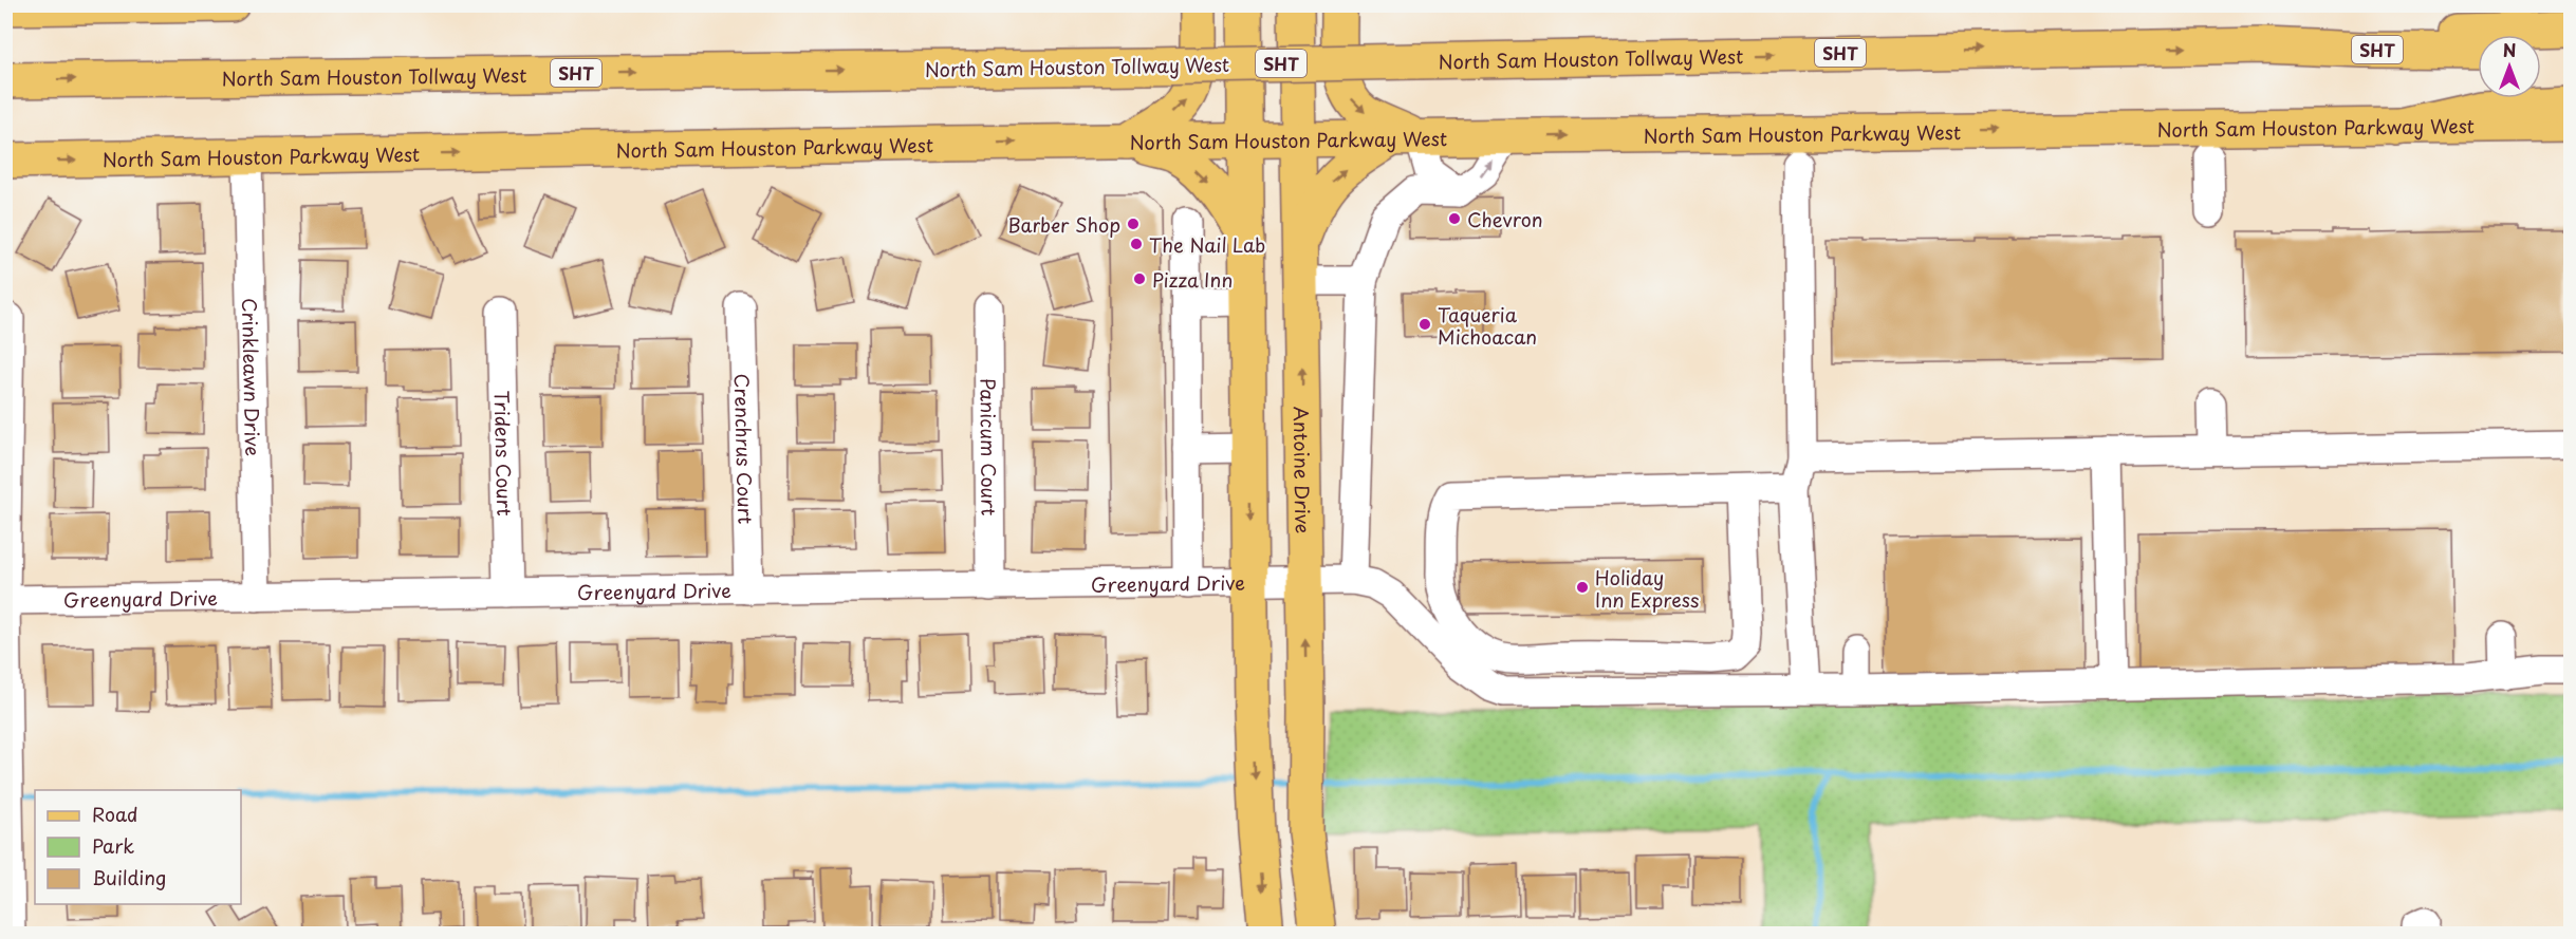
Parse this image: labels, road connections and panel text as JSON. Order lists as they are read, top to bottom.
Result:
{
  "streets": {
    "main road": [
      "SHT",
      "North Sam Houston Tollway West",
      "North Sam Houston Parkway West",
      "Antoine Drive"
    ],
    "street": [
      "Crinkleawn Drive",
      "Panicum Court",
      "Crenchrus Court",
      "Tridens Court",
      "Greenyard Drive"
    ]
  },
  "crossings": [
    ["North Sam Houston Parkway West", "Crinkleawn Drive"],
    ["North Sam Houston Parkway West", "Antoine Drive"],
    ["Crinkleawn Drive", "Greenyard Drive"],
    ["Panicum Court", "Greenyard Drive"],
    ["Crenchrus Court", "Greenyard Drive"],
    ["Tridens Court", "Greenyard Drive"],
    ["Antoine Drive", "Greenyard Drive"]
  ],
  "one_way": ["North Sam Houston Tollway West", "North Sam Houston Parkway West"],
  "places": [
    "Chevron",
    "Barber Shop",
    "The Nail Lab",
    "Pizza Inn",
    "Taqueria Michoacan",
    "Holiday Inn Express"
  ],
  "legend": ["Road", "Park", "Building"],
  "north": "top"
}
